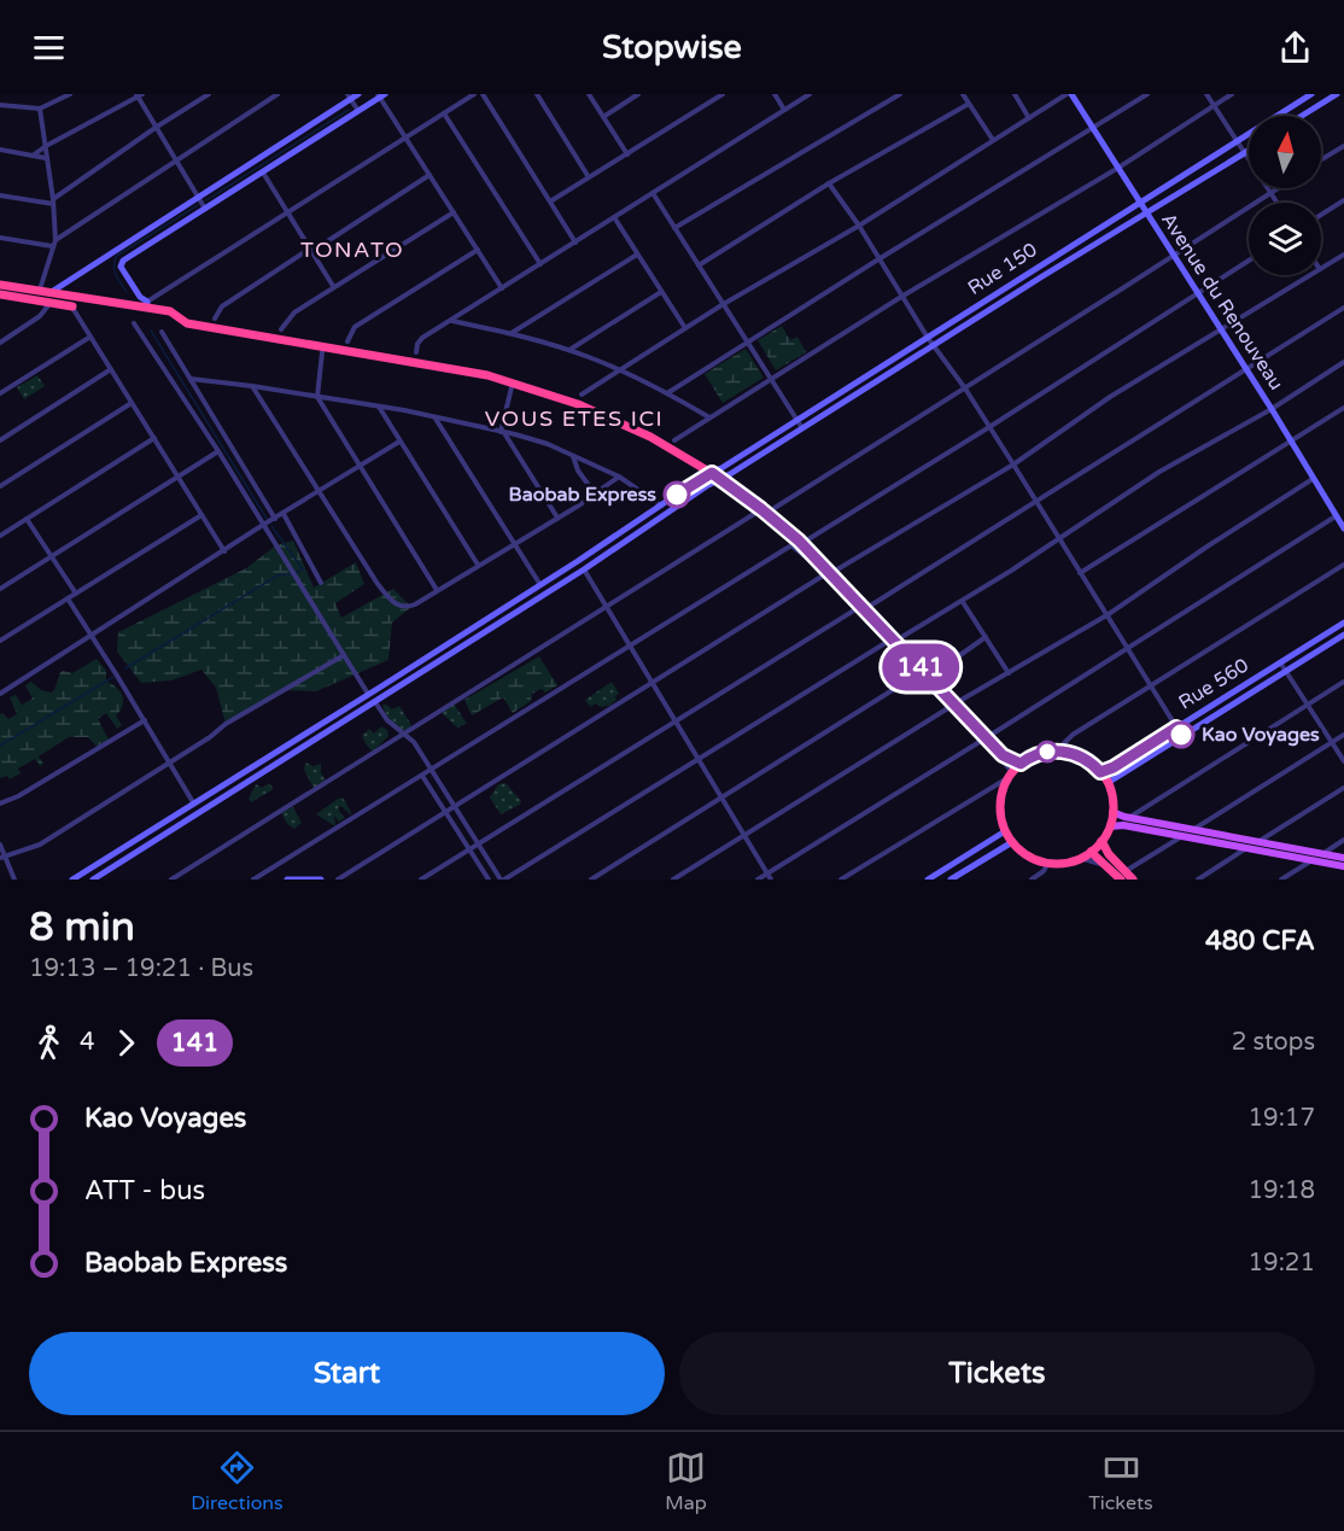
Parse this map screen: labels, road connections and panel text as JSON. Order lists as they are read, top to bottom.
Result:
{
  "streets": {
    "main road": ["Rue 150", "Avenue du Renouveau", "Rue 560"]
  },
  "crossings": [
    ["Rue 150", "Avenue du Renouveau"]
  ],
  "districts": ["TONATO", "VOUS ETES ICI"],
  "places": ["Baobab Express", "Kao Voyages"],
  "lines": ["bus line 141"],
  "north": "top",
  "page": {
    "header": "Stopwise",
    "on_map": "141",
    "heading": ["8 min", "19:13 – 19:21 · Bus", "480 CFA"],
    "legs": ["4", "141", "2 stops"],
    "list": [
      {
        "name": "Kao Voyages",
        "value": "19:17"
      },
      {
        "name": "ATT - bus",
        "value": "19:18"
      },
      {
        "name": "Baobab Express",
        "value": "19:21"
      }
    ],
    "buttons": ["Start", "Tickets"],
    "tabs": ["Directions", "Map", "Tickets"]
  }
}
